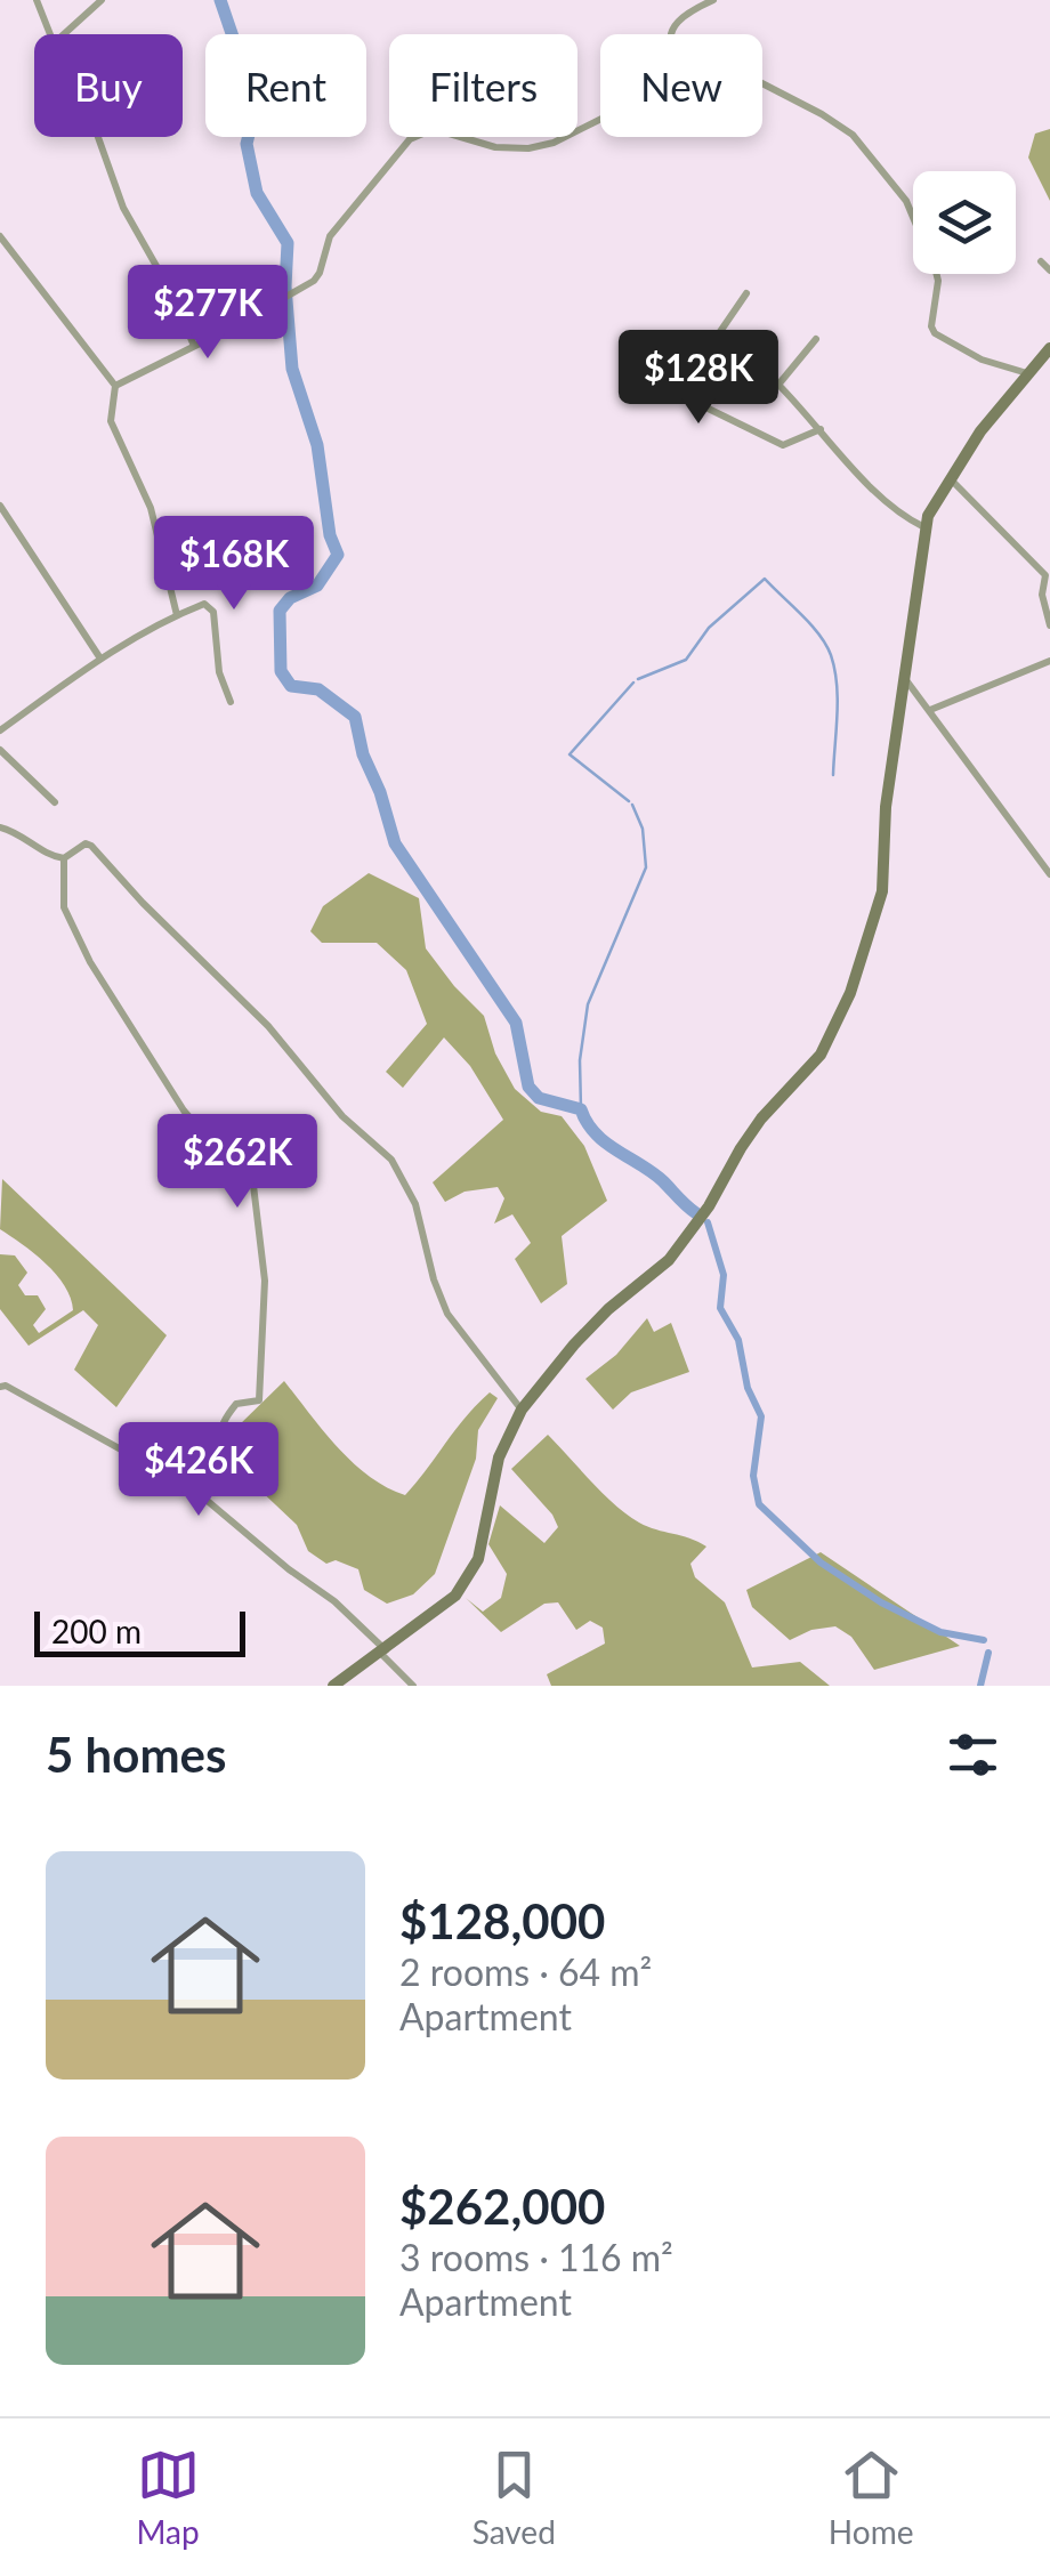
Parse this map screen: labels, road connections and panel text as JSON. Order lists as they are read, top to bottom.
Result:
{
  "scale_bar": "200 m",
  "page": {
    "chip": [
      "Buy",
      "Rent",
      "Filters",
      "New"
    ],
    "price": [
      "$277K",
      "$128K",
      "$168K",
      "$262K",
      "$426K"
    ],
    "scale": "200 m",
    "heading": "5 homes",
    "list": [
      {
        "name": "$128,000",
        "note": "2 rooms · 64 m² · Apartment"
      },
      {
        "name": "$262,000",
        "note": "3 rooms · 116 m² · Apartment"
      }
    ],
    "tabs": ["Map", "Saved", "Home"]
  }
}
